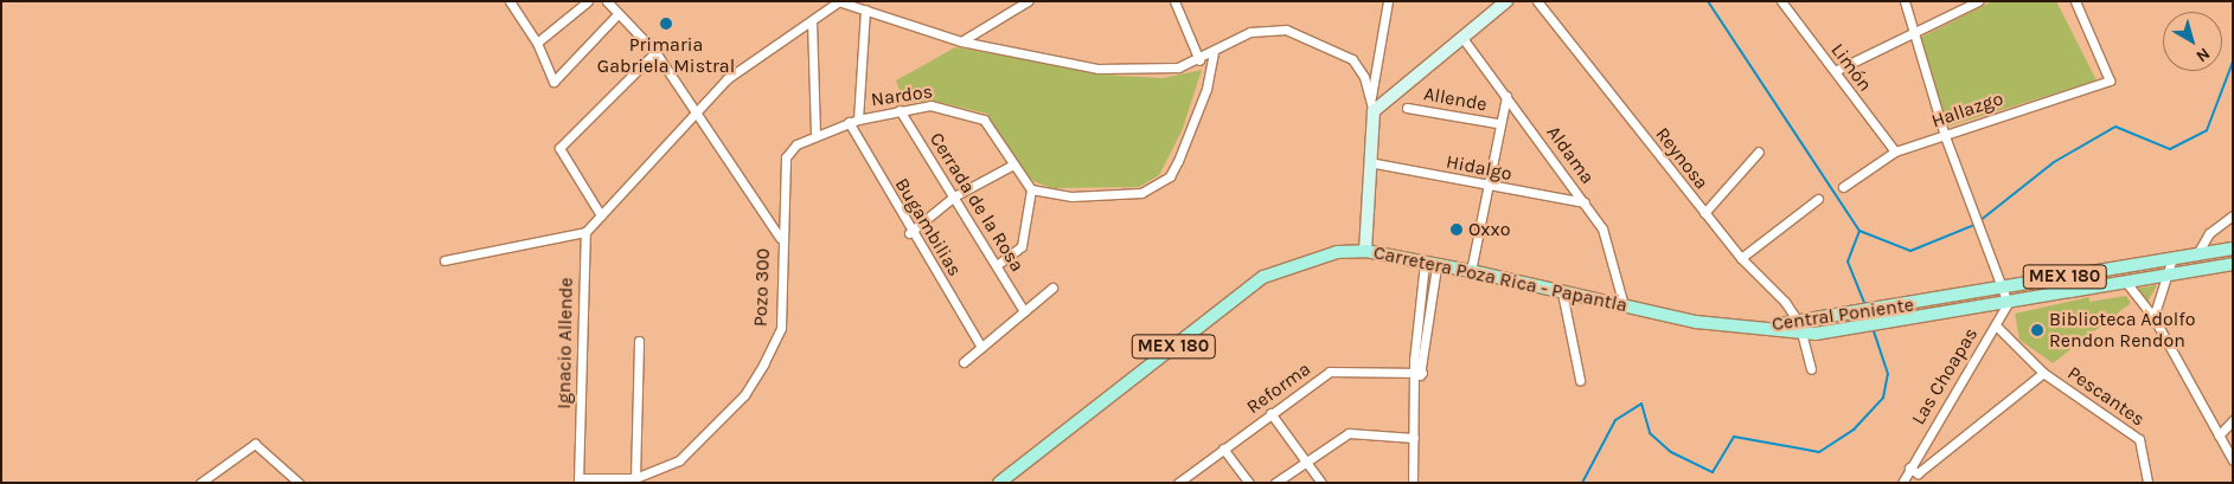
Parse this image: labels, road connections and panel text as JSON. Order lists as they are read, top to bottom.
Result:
{
  "streets": {
    "main road": ["MEX 180", "Carretera Poza Rica - Papantla", "Central Poniente"],
    "street": [
      "Limón",
      "Nardos",
      "Allende",
      "Hallazgo",
      "Aldama",
      "Reynosa",
      "Hidalgo",
      "Cerrada de la Rosa",
      "Bugambilias",
      "Pozo 300",
      "Ignacio Allende",
      "Las Choapas",
      "Reforma",
      "Pescantes"
    ]
  },
  "crossings": [
    ["Limón", "Hallazgo"],
    ["Nardos", "Cerrada de la Rosa"],
    ["Nardos", "Bugambilias"],
    ["Nardos", "Pozo 300"],
    ["Aldama", "Hidalgo"],
    ["Aldama", "Carretera Poza Rica - Papantla"],
    ["Reynosa", "Central Poniente"],
    ["Bugambilias", "Pozo 300"],
    ["Carretera Poza Rica - Papantla", "Central Poniente"],
    ["Pozo 300", "Ignacio Allende"],
    ["Central Poniente", "Las Choapas"],
    ["Las Choapas", "Pescantes"]
  ],
  "places": ["Primaria Gabriela Mistral", "Oxxo", "Biblioteca Adolfo Rendon Rendon"],
  "north": "bottom right"
}
